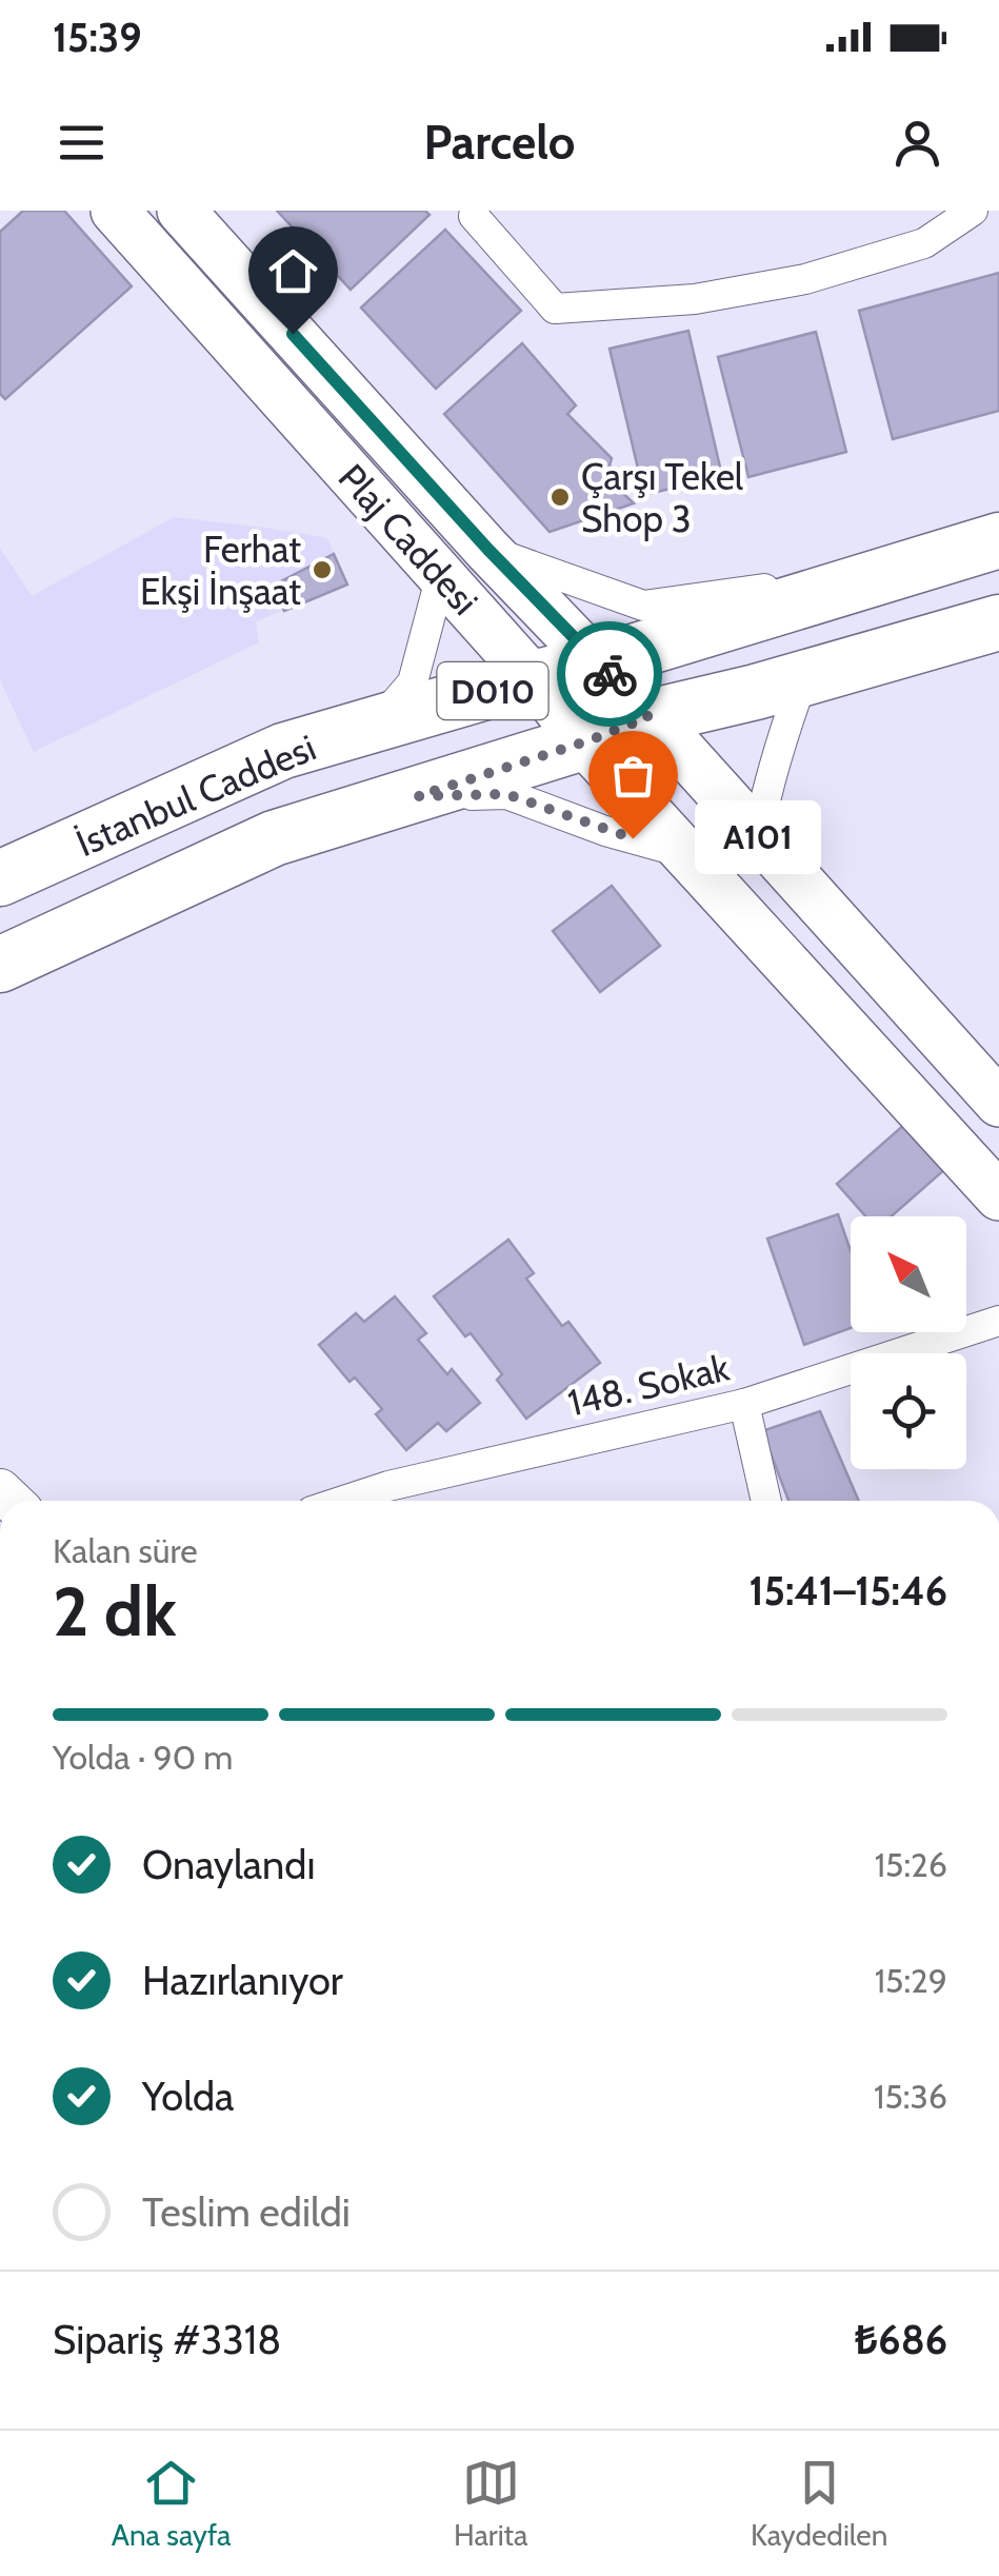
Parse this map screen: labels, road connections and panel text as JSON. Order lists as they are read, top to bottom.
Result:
{
  "streets": {
    "highway": ["D010", "İstanbul Caddesi"],
    "main road": ["Plaj Caddesi"],
    "street": ["148. Sokak"]
  },
  "crossings": [
    ["Plaj Caddesi", "D010"],
    ["Plaj Caddesi", "İstanbul Caddesi"]
  ],
  "places": ["Çarşı Tekel Shop 3", "Ferhat Ekşi İnşaat", "A101"],
  "north": "top left",
  "page": {
    "status": "15:39",
    "header": "Parcelo",
    "bubble": "A101",
    "heading": ["2 dk", "Kalan süre", "15:41–15:46"],
    "panel": ["Sipariş #3318", "₺686"],
    "bar": "Yolda · 90 m",
    "list": [
      ["Onaylandı", "15:26"],
      ["Hazırlanıyor", "15:29"],
      ["Yolda", "15:36"],
      "Teslim edildi"
    ],
    "tabs": ["Ana sayfa", "Harita", "Kaydedilen"]
  }
}
